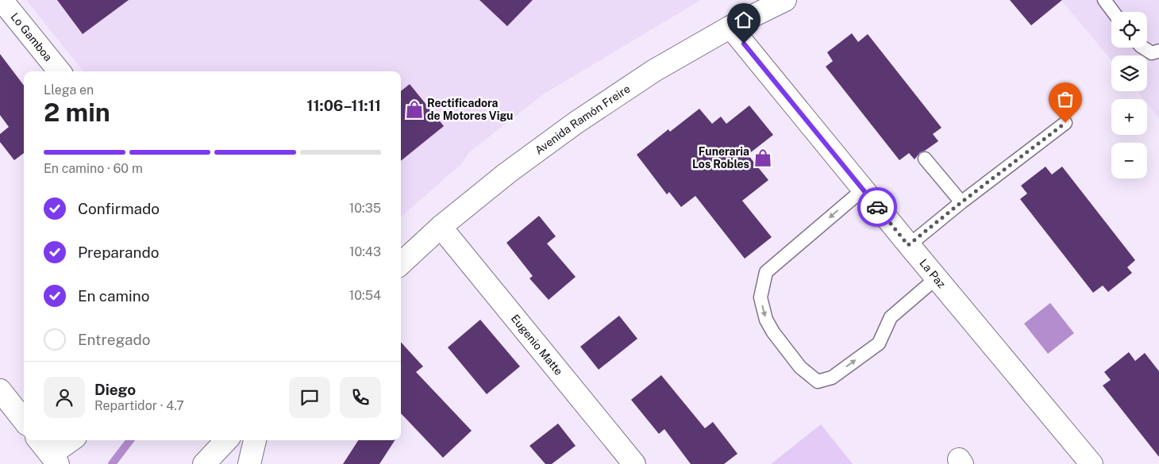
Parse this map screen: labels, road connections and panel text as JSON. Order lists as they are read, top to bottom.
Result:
{
  "streets": {
    "street": [
      "Lo Gamboa",
      "Avenida Ramón Freire",
      "La Paz",
      "Eugenio Matte"
    ]
  },
  "crossings": [
    ["Avenida Ramón Freire", "La Paz"],
    ["Avenida Ramón Freire", "Eugenio Matte"]
  ],
  "places": {
    "shop": ["Rectificadora de Motores Vigu", "Funeraria Los Robles"]
  },
  "page": {
    "map_buttons": ["+", "−"],
    "heading": ["2 min", "Llega en", "11:06–11:11"],
    "panel": ["Diego", "Repartidor · 4.7"],
    "bar": "En camino · 60 m",
    "list": [
      ["Confirmado", "10:35"],
      ["Preparando", "10:43"],
      ["En camino", "10:54"],
      "Entregado"
    ]
  }
}
